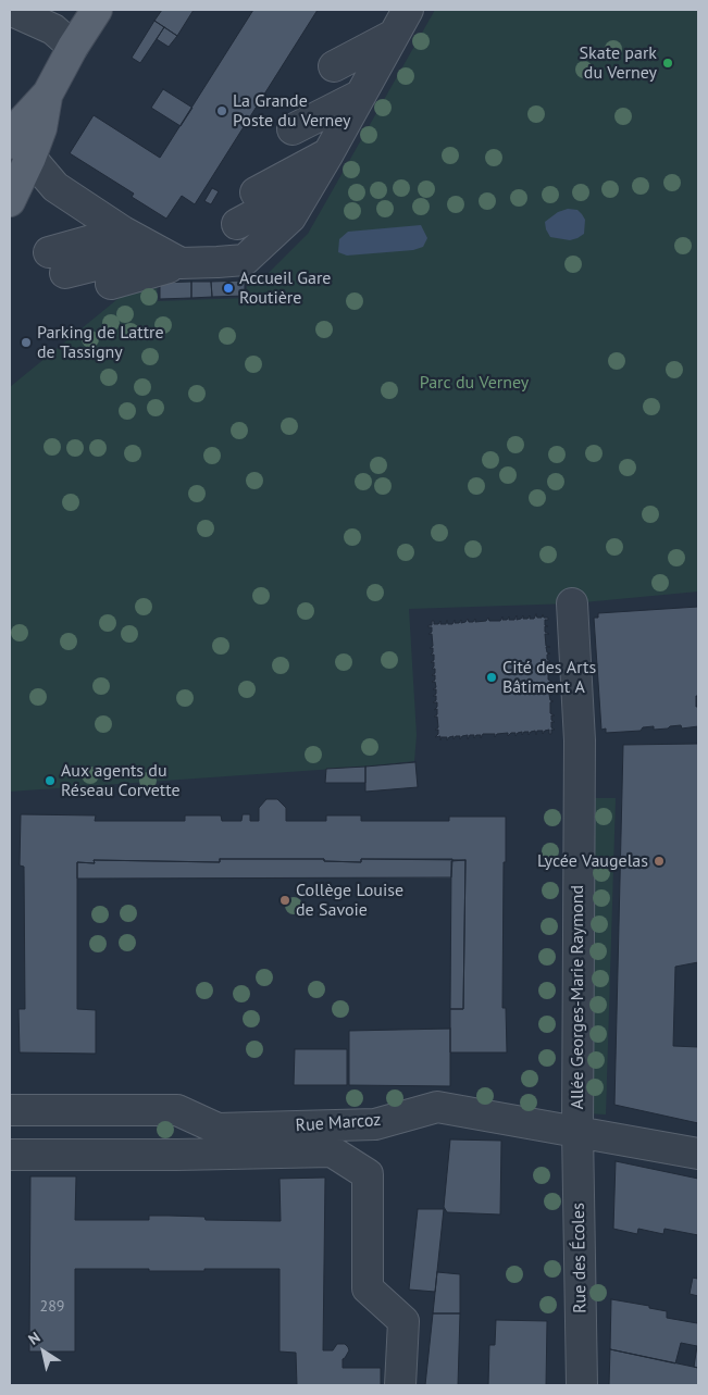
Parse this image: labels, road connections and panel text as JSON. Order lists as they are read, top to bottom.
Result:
{
  "streets": {
    "street": ["Allée Georges-Marie Raymond", "Rue Marcoz", "Rue des Écoles"]
  },
  "crossings": [
    ["Allée Georges-Marie Raymond", "Rue Marcoz"],
    ["Allée Georges-Marie Raymond", "Rue des Écoles"],
    ["Rue Marcoz", "Rue des Écoles"]
  ],
  "parks": ["Parc du Verney"],
  "places": [
    "Skate park du Verney",
    "La Grande Poste du Verney",
    "Accueil Gare Routière",
    "Parking de Lattre de Tassigny",
    "Cité des Arts Bâtiment A",
    "Aux agents du Réseau Corvette",
    "Lycée Vaugelas",
    "Collège Louise de Savoie"
  ],
  "house_numbers": ["289"],
  "north": "top left"
}
